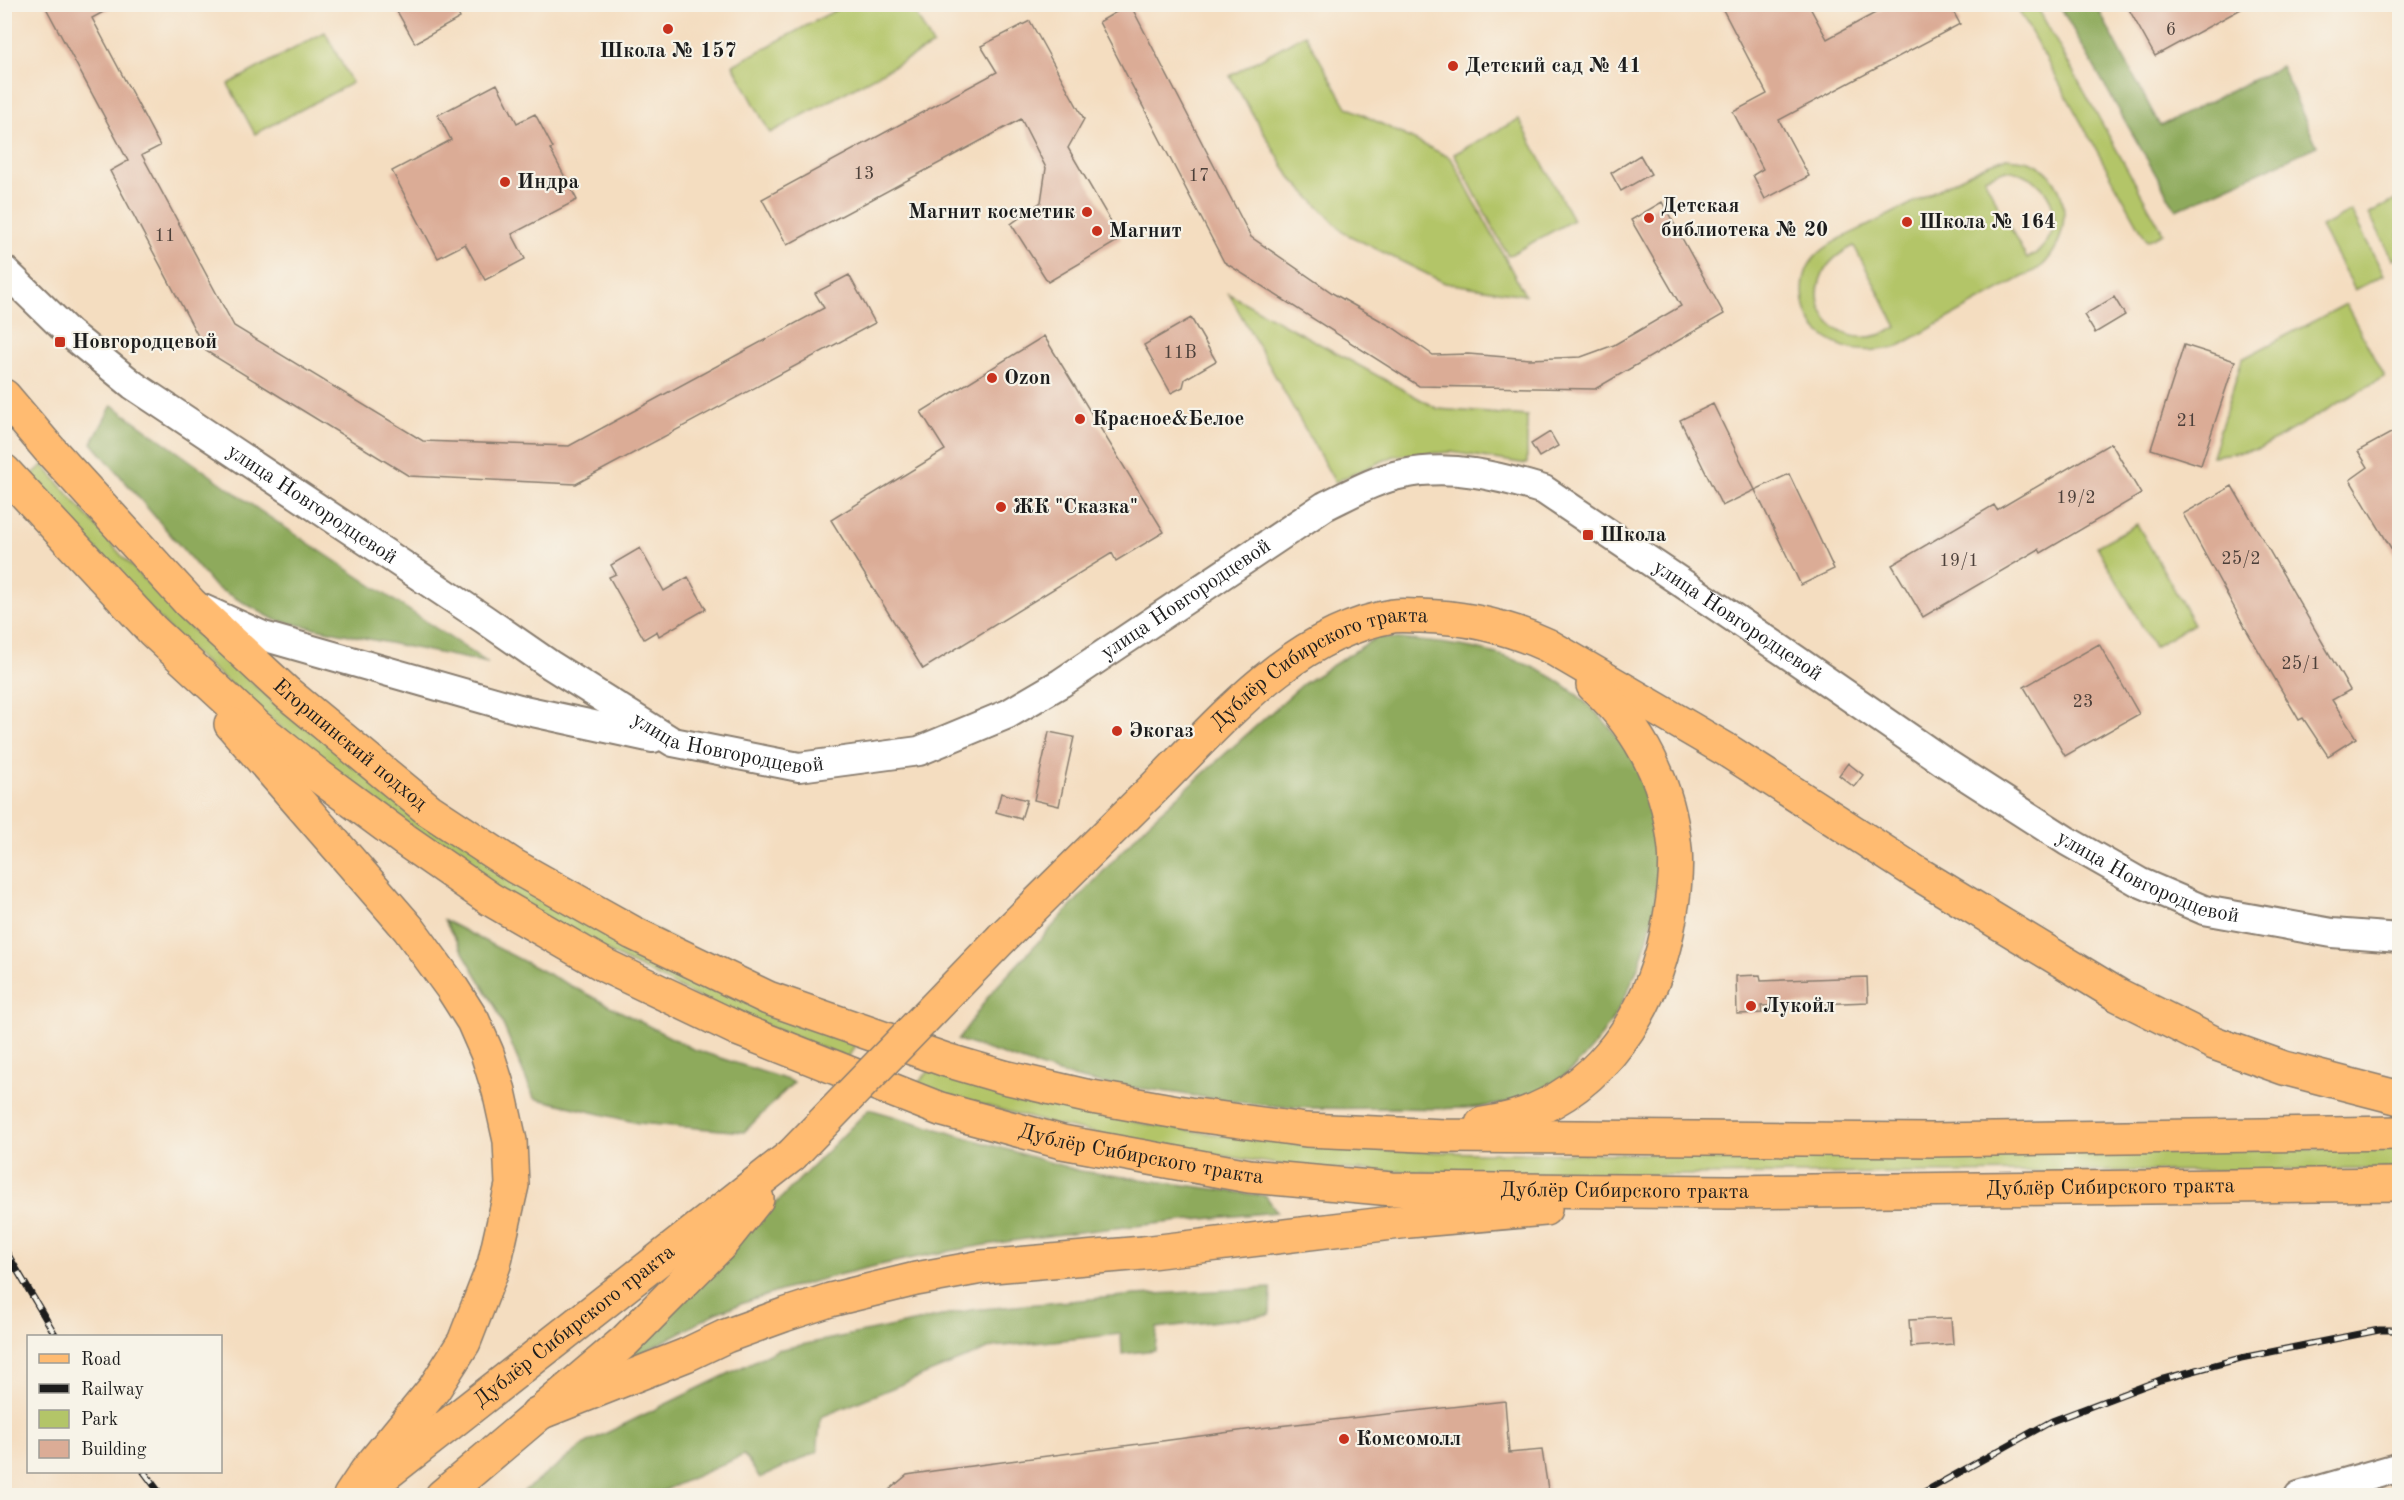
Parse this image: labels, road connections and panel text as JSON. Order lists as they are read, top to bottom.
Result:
{
  "streets": {
    "main road": ["Дублёр Сибирского тракта", "Егоршинский подход"],
    "street": ["улица Новгородцевой"]
  },
  "crossings": [
    ["Дублёр Сибирского тракта", "Егоршинский подход"]
  ],
  "places": {
    "other": [
      "Школа № 157",
      "Детский сад № 41",
      "Индра",
      "Магнит косметик",
      "Детская библиотека № 20",
      "Школа № 164",
      "Магнит",
      "Ozon",
      "Красное&Белое",
      "ЖК \"Сказка\"",
      "Экогаз",
      "Лукойл",
      "Комсомолл"
    ],
    "transit": ["Новгородцевой", "Школа"]
  },
  "house_numbers": [
    "6",
    "13",
    "17",
    "11",
    "11В",
    "21",
    "19/2",
    "25/2",
    "19/1",
    "25/1",
    "23"
  ],
  "legend": [
    "Road",
    "Railway",
    "Park",
    "Building"
  ]
}
